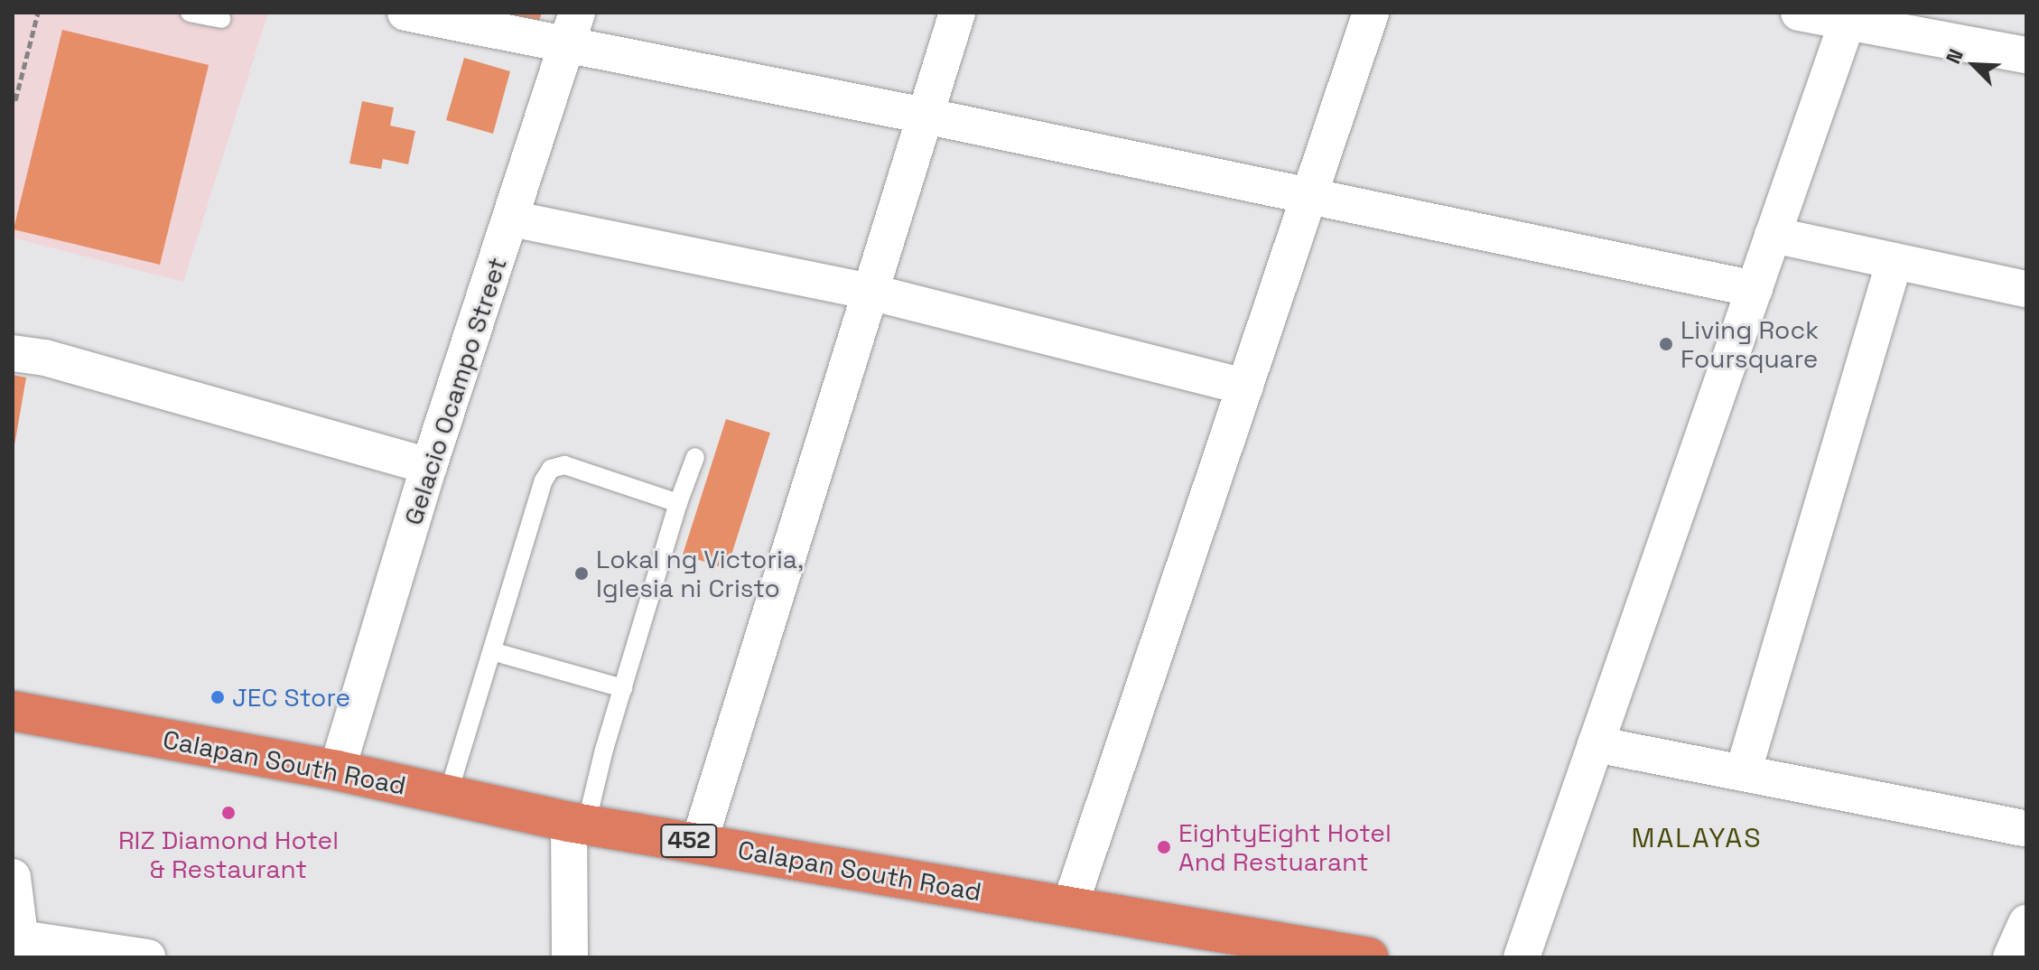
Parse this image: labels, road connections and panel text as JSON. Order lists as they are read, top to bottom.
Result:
{
  "streets": {
    "highway": ["Calapan South Road", "452"],
    "street": ["Gelacio Ocampo Street"]
  },
  "crossings": [
    ["Gelacio Ocampo Street", "Calapan South Road"]
  ],
  "districts": ["MALAYAS"],
  "places": [
    "Living Rock Foursquare",
    "Lokal ng Victoria, Iglesia ni Cristo",
    "JEC Store",
    "RIZ Diamond Hotel & Restaurant",
    "EightyEight Hotel And Restuarant"
  ],
  "north": "top left"
}
